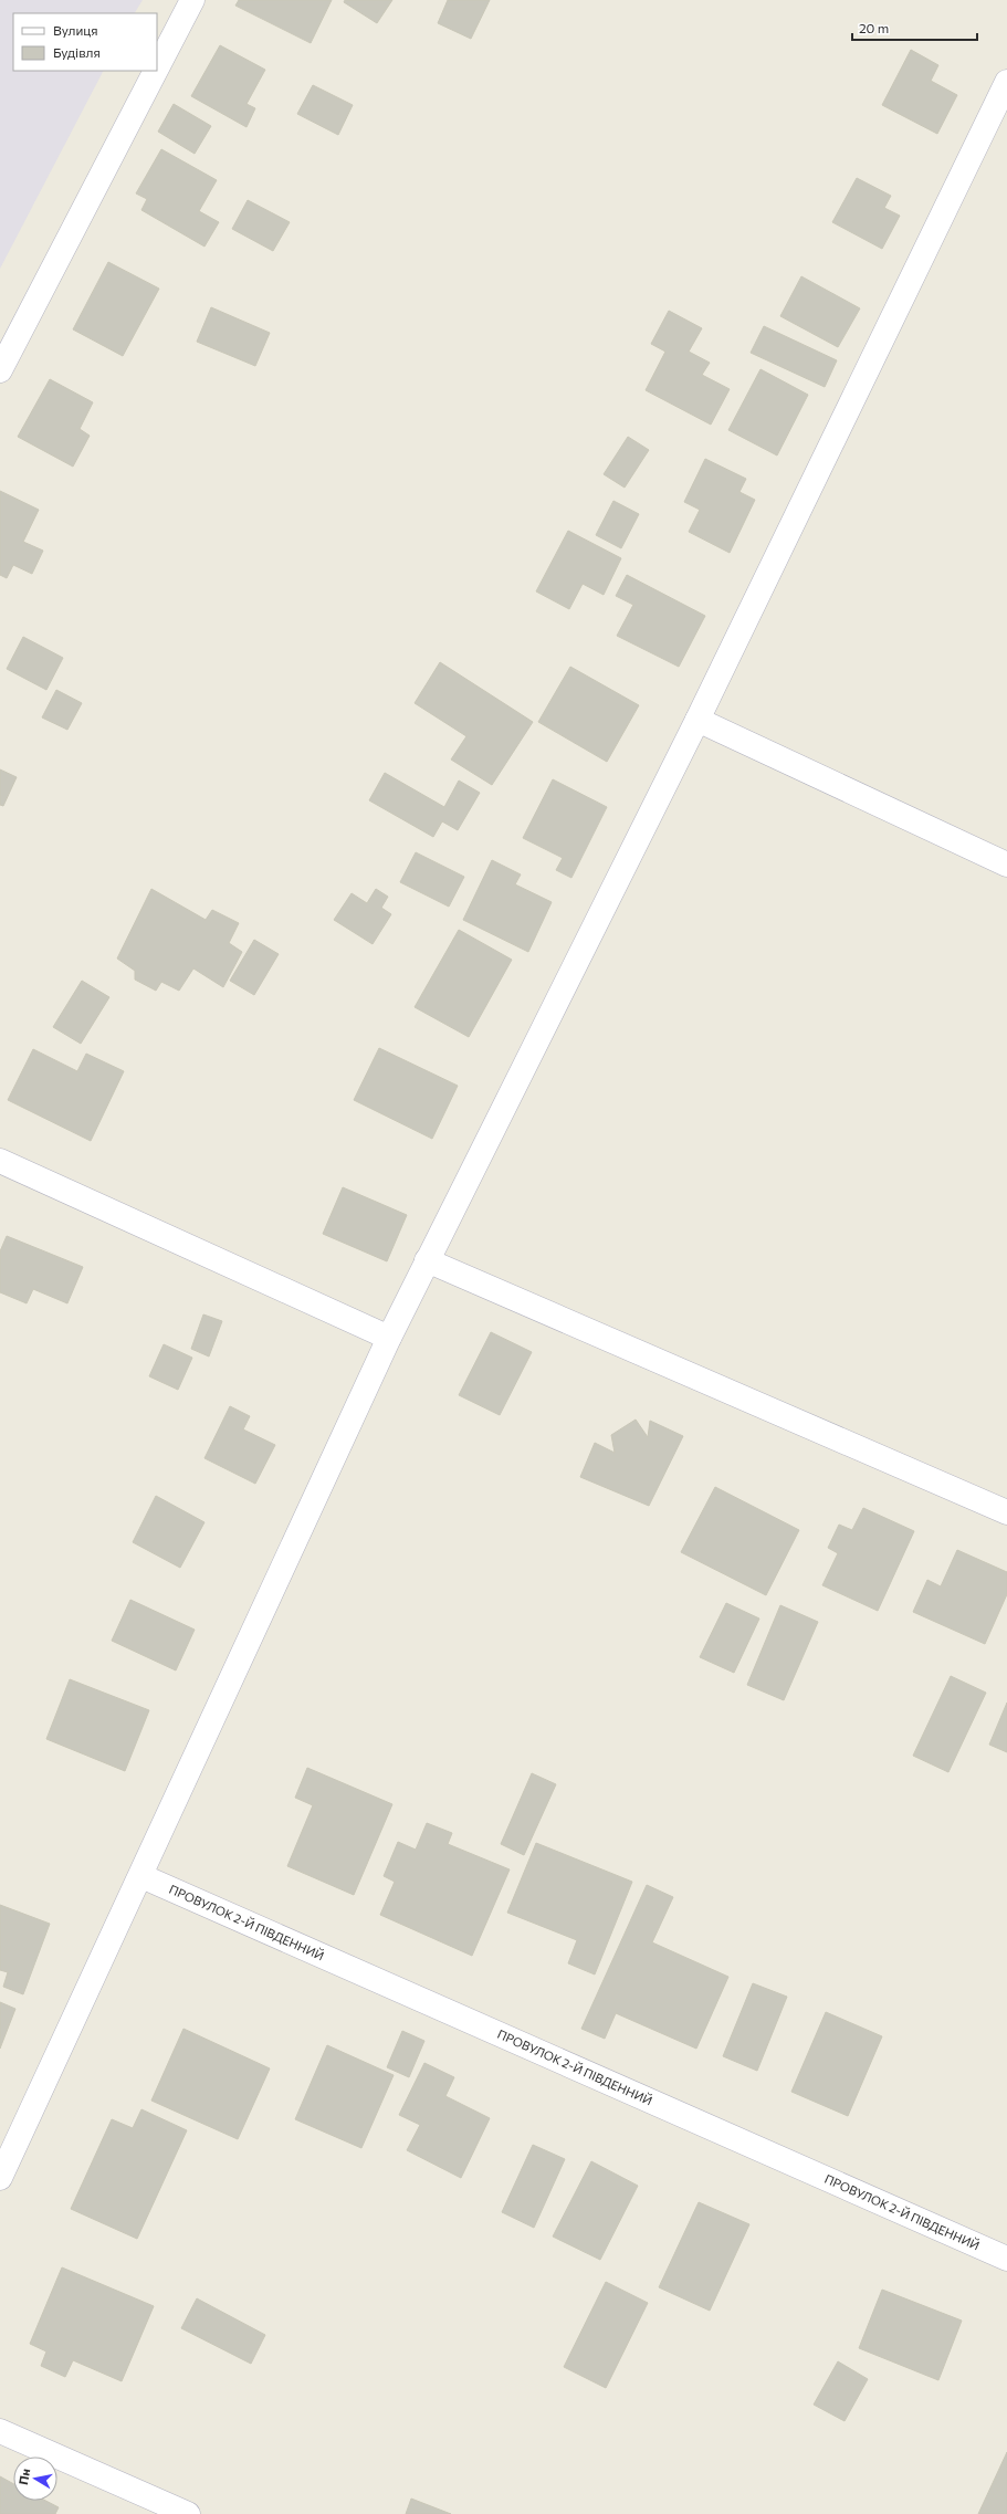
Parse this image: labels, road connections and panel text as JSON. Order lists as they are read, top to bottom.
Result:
{
  "streets": {
    "street": ["ПРОВУЛОК 2-Й ПІВДЕННИЙ"]
  },
  "legend": ["Вулиця", "Будівля"],
  "scale_bar": "20 m",
  "north": "left"
}
